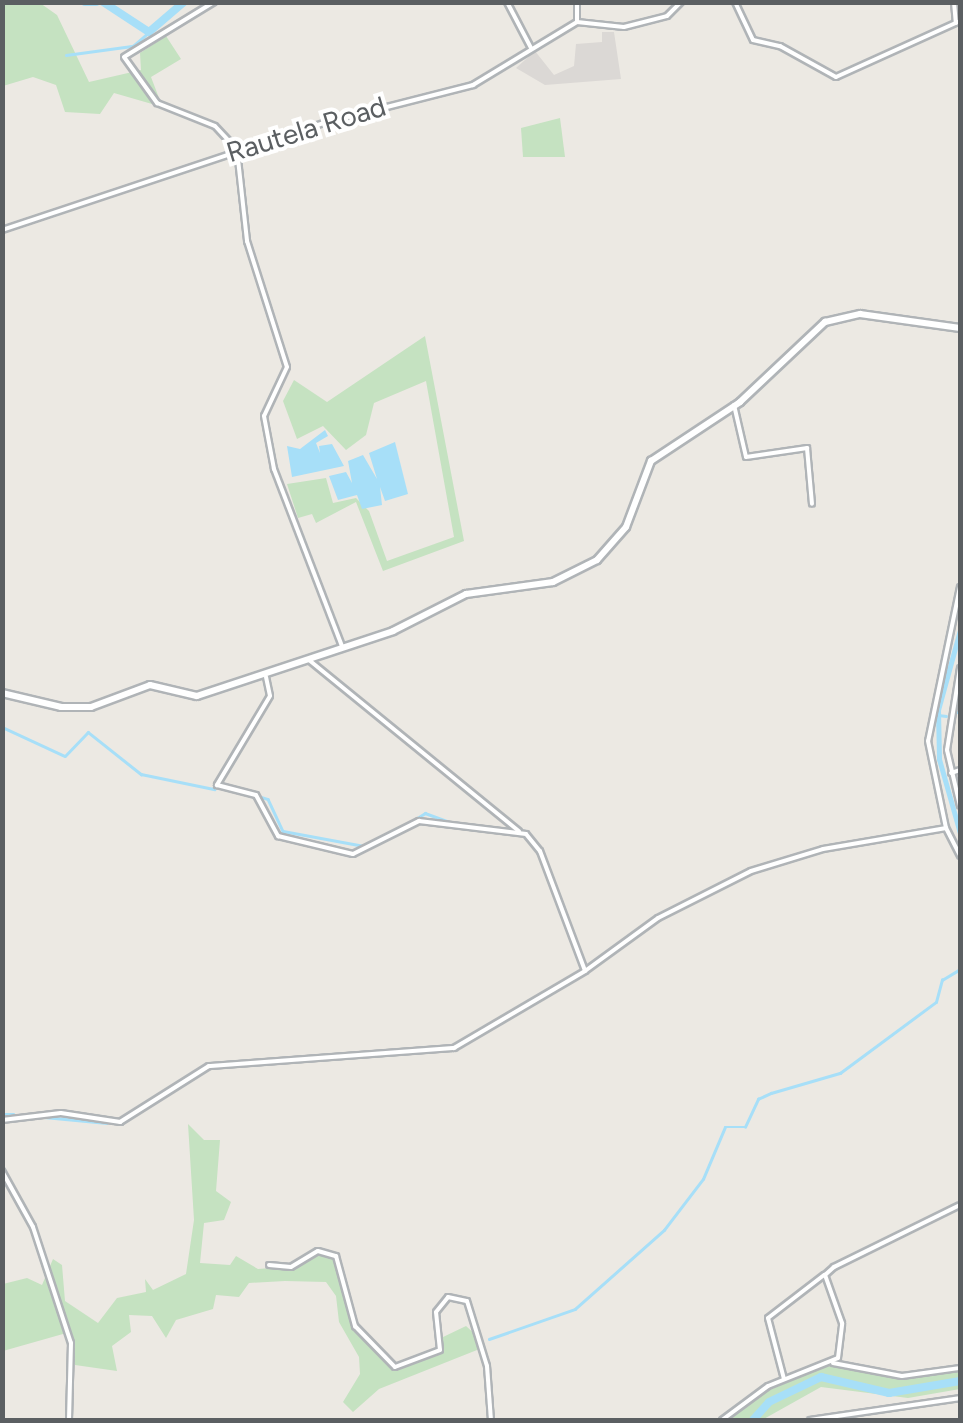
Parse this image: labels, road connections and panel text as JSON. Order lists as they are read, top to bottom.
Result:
{
  "streets": {
    "street": ["Rautela Road"]
  }
}
